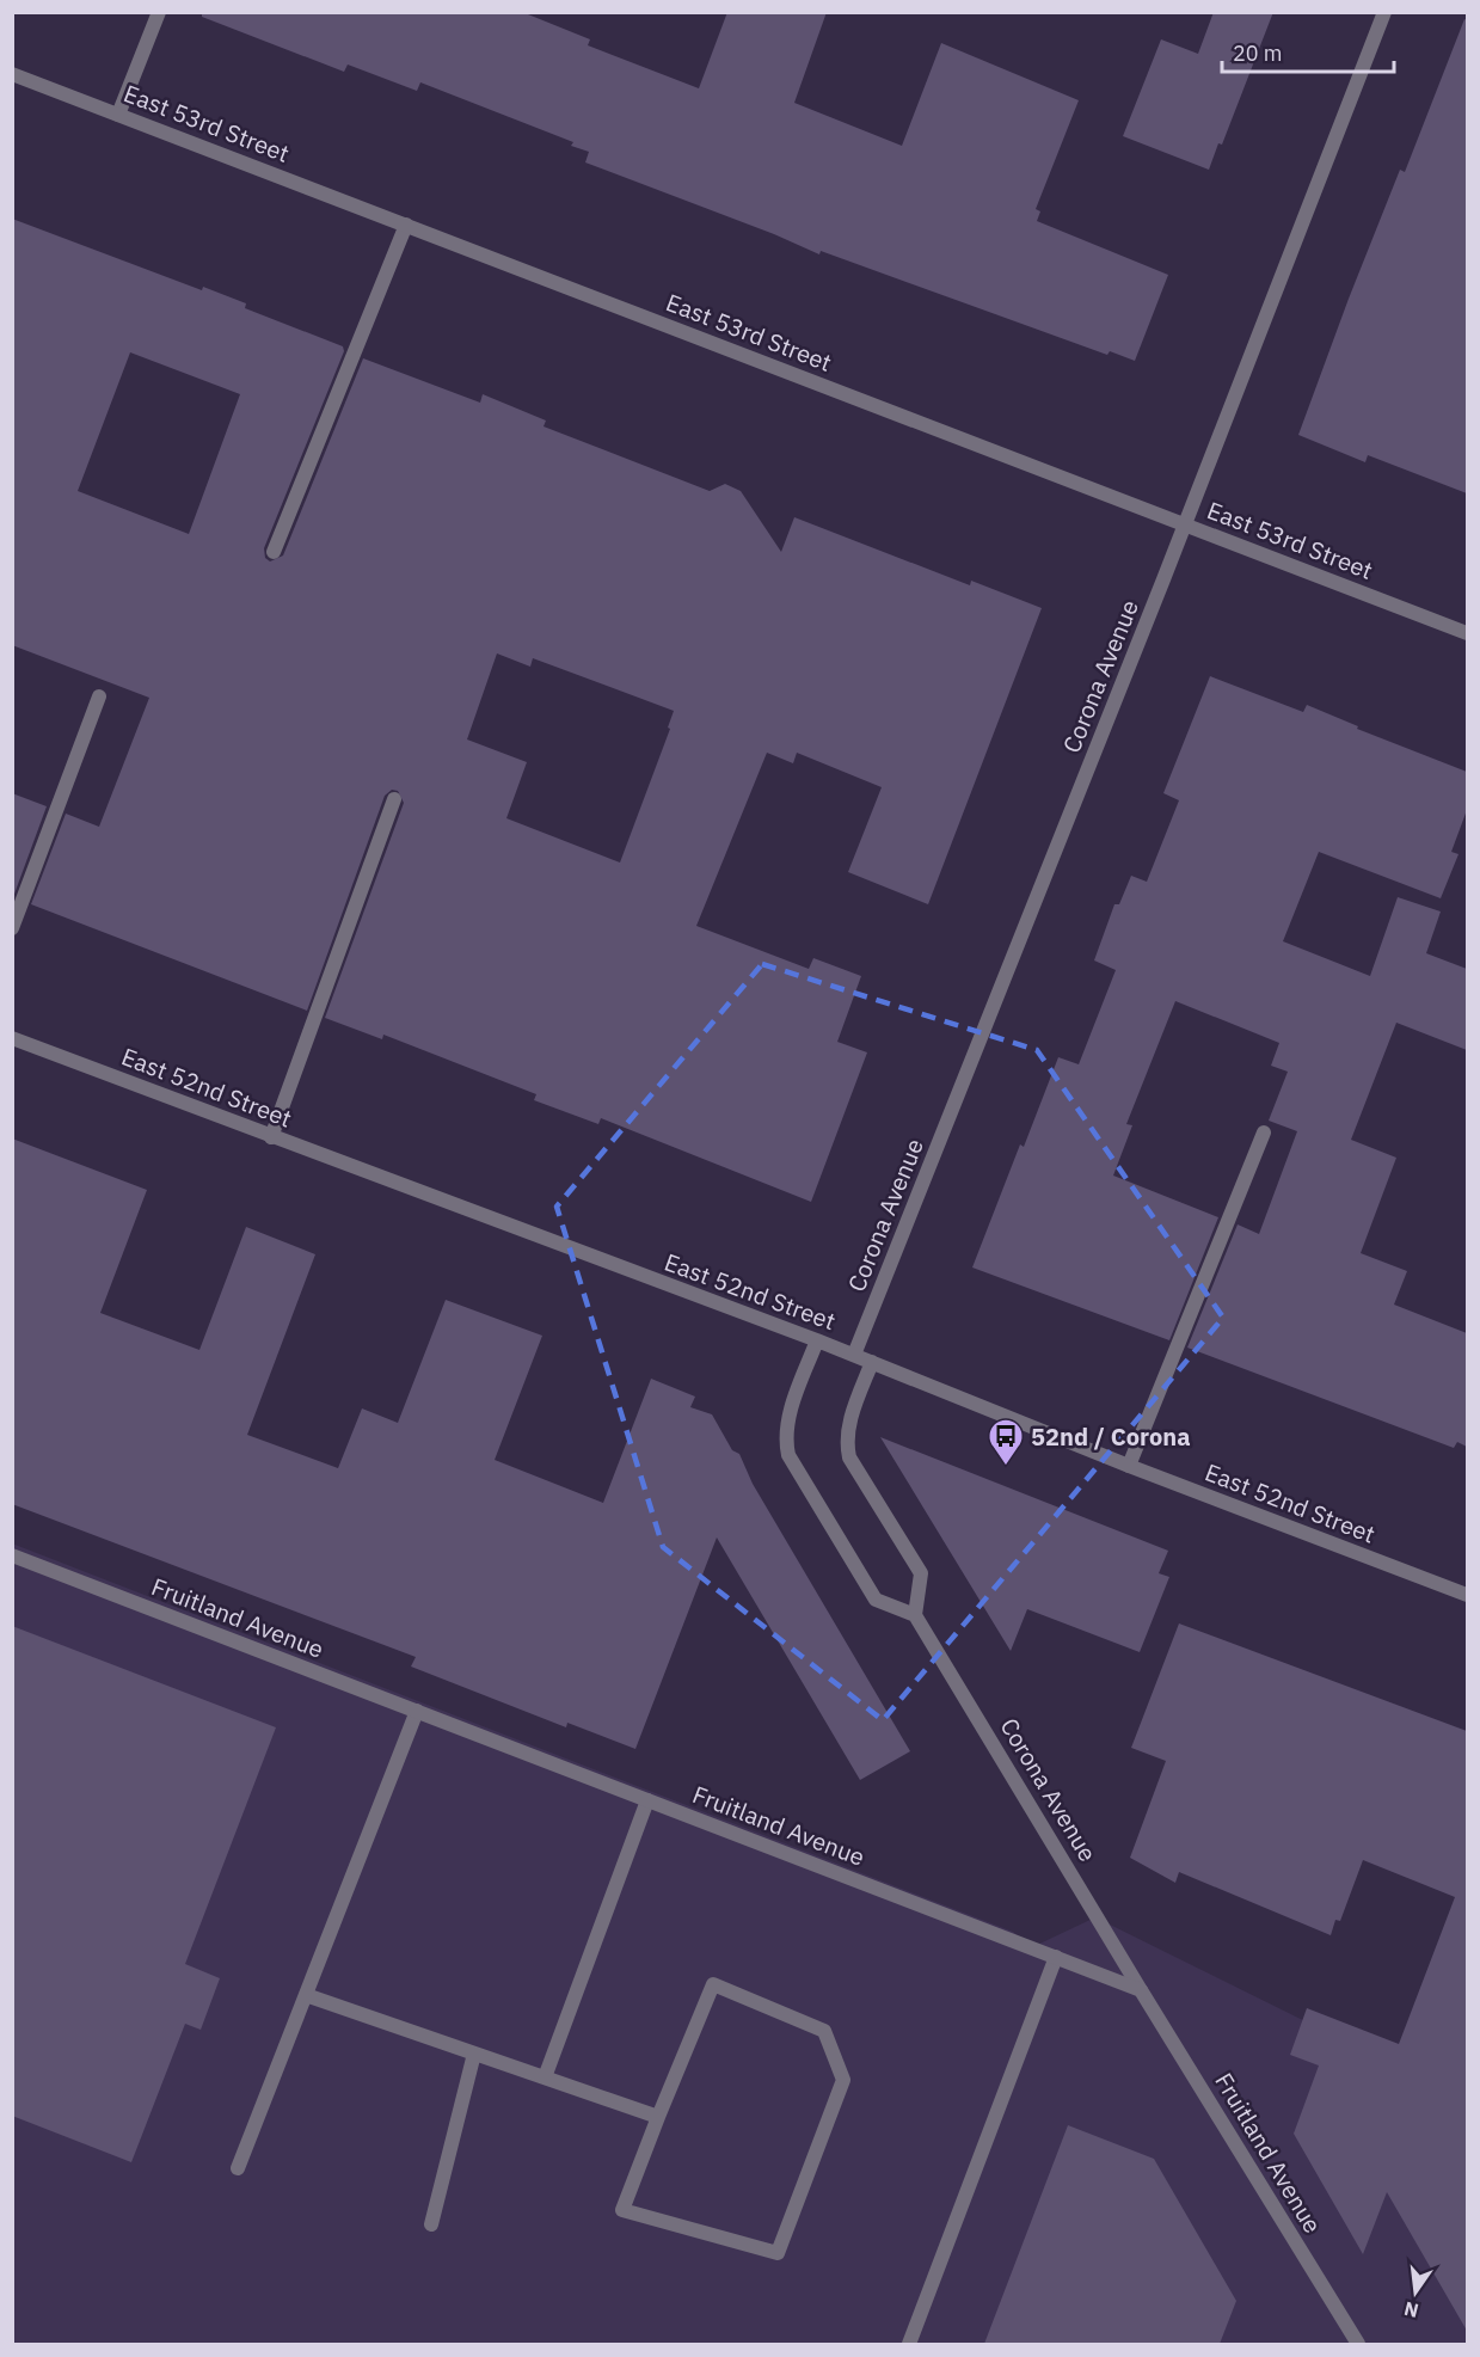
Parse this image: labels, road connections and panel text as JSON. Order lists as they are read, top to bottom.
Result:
{
  "streets": {
    "street": [
      "East 53rd Street",
      "Corona Avenue",
      "East 52nd Street",
      "Fruitland Avenue"
    ]
  },
  "crossings": [
    ["East 53rd Street", "Corona Avenue"],
    ["Corona Avenue", "East 52nd Street"],
    ["Corona Avenue", "Fruitland Avenue"]
  ],
  "places": {
    "bus stop": ["52nd / Corona"]
  },
  "scale_bar": "20 m",
  "north": "bottom"
}
